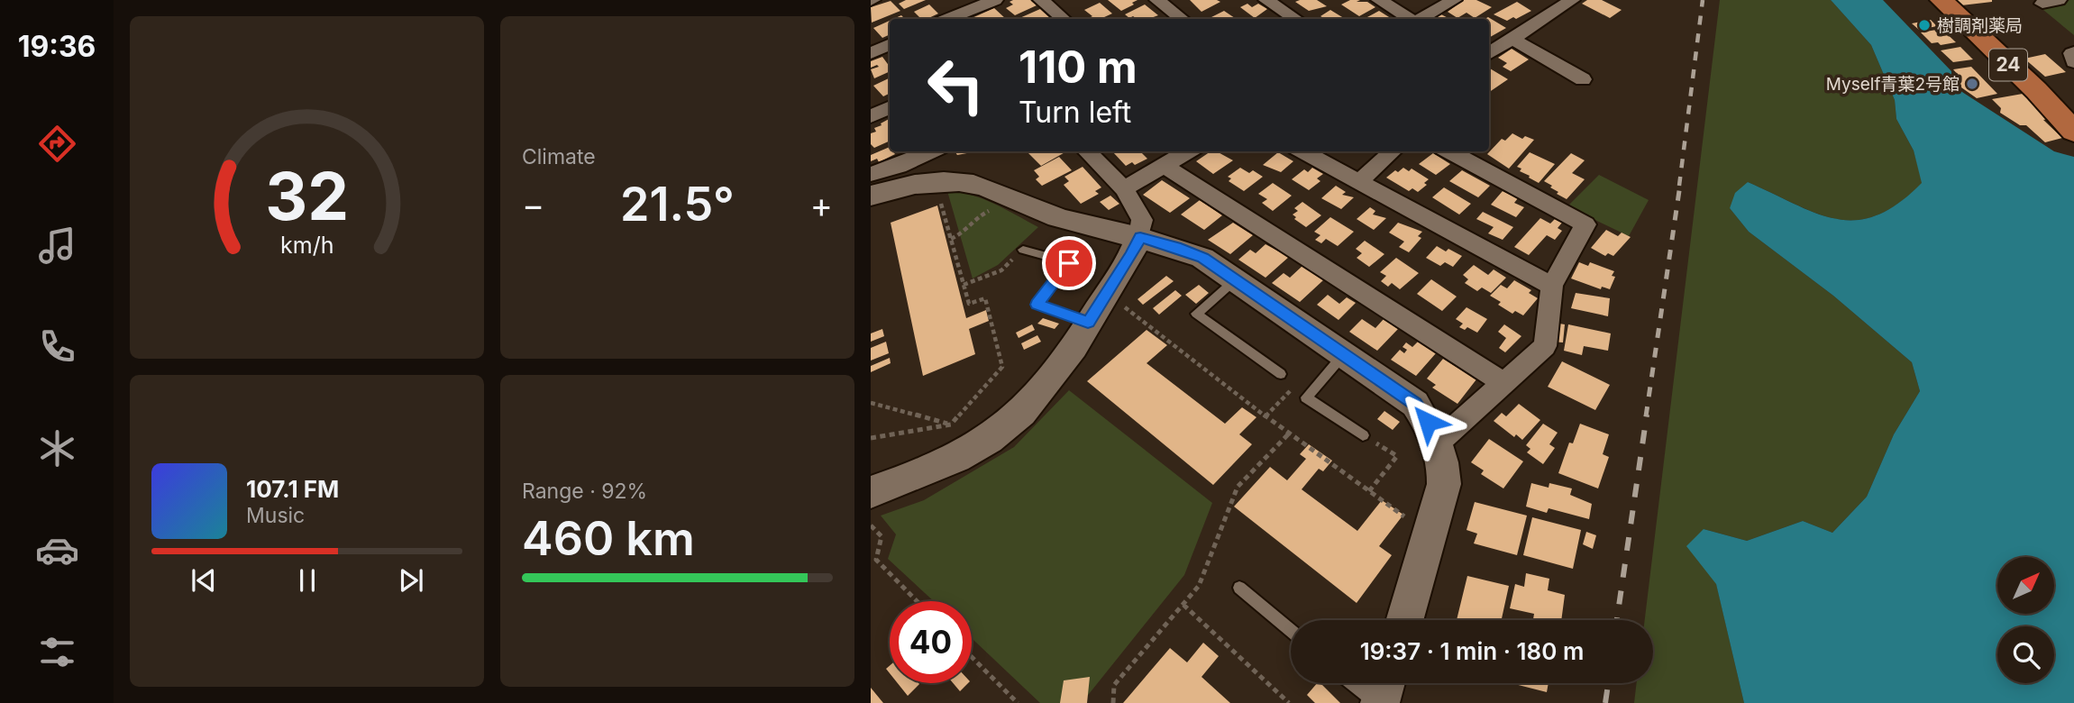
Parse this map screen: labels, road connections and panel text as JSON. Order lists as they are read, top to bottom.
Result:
{
  "streets": {
    "main road": ["24"]
  },
  "places": ["樹調剤薬局", "Myself青葉2号館"],
  "north": "top right",
  "page": {
    "tabs": "19:36",
    "tile": [
      "Climate",
      ["Range · 92%", "460 km"]
    ],
    "turn": ["110 m", "Turn left"],
    "heat": ["−", "21.5°", "+"],
    "song": ["107.1 FM", "Music"],
    "limit": "40",
    "trip": "19:37 · 1 min · 180 m",
    "gauge": ["32", "km/h"]
  }
}
